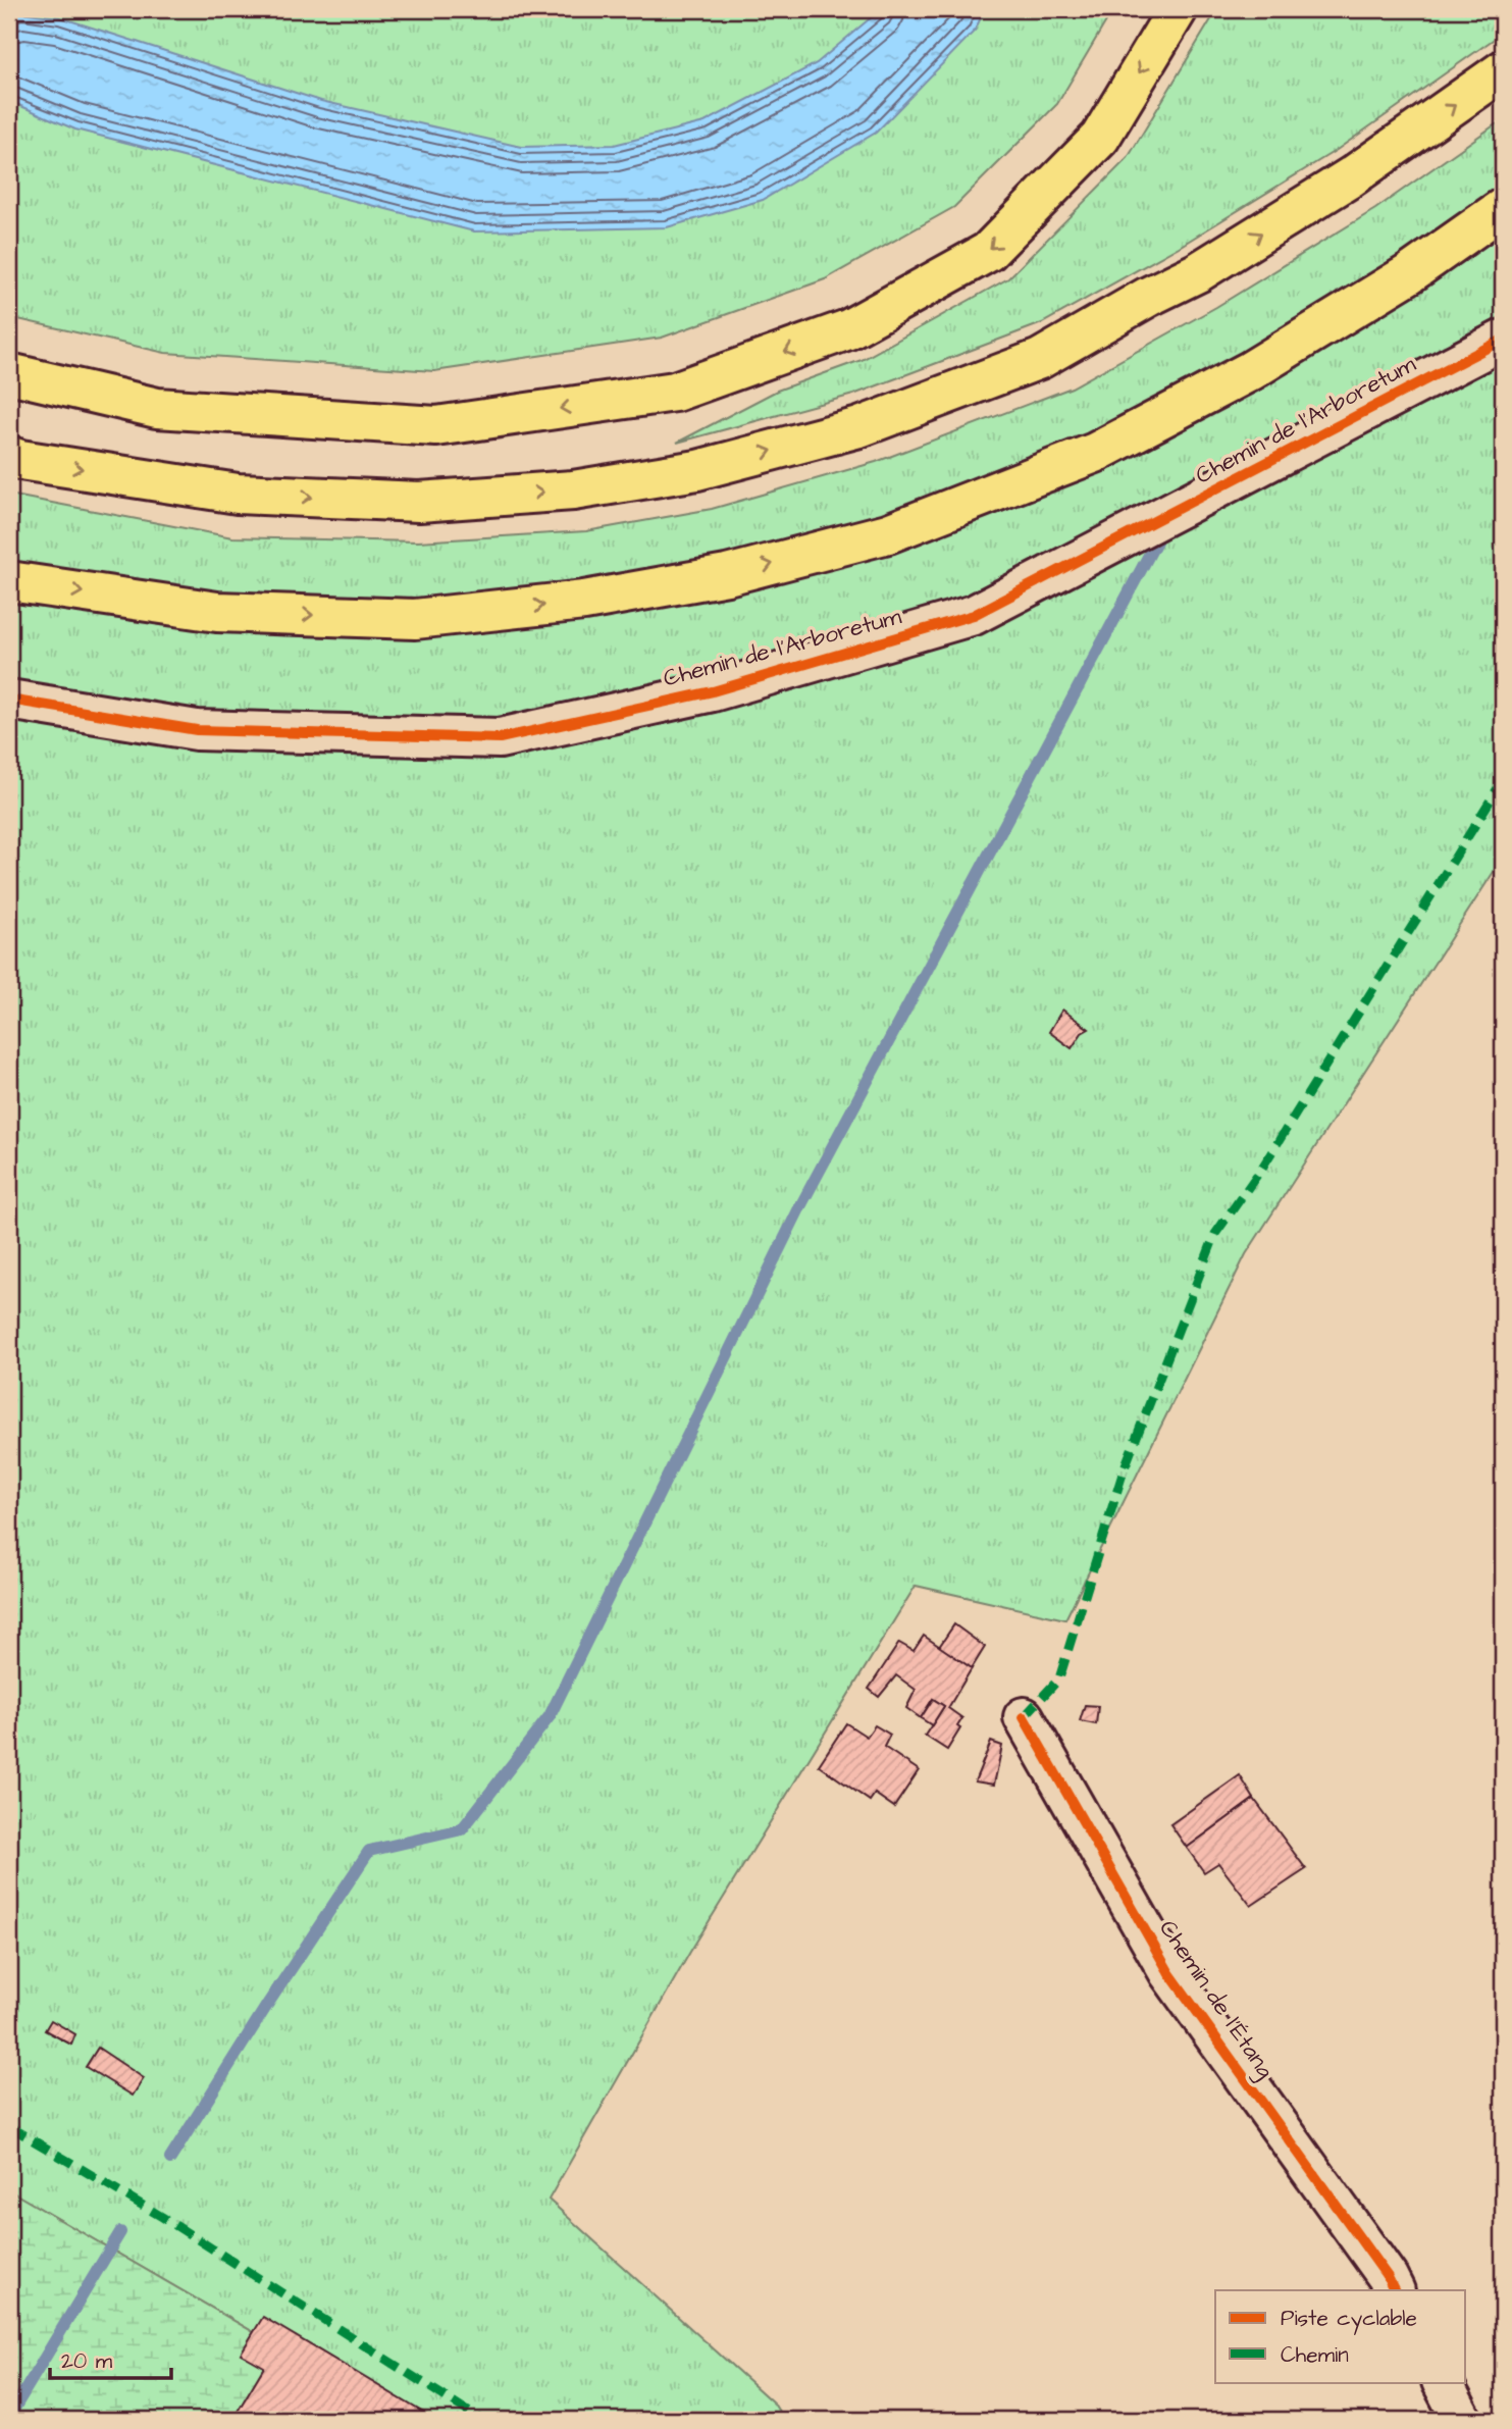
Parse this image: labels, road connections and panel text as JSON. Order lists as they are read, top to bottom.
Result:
{
  "streets": {
    "street": ["Chemin de l'Arboretum", "Chemin de l'Étang"]
  },
  "legend": ["Piste cyclable", "Chemin"],
  "scale_bar": "20 m"
}
